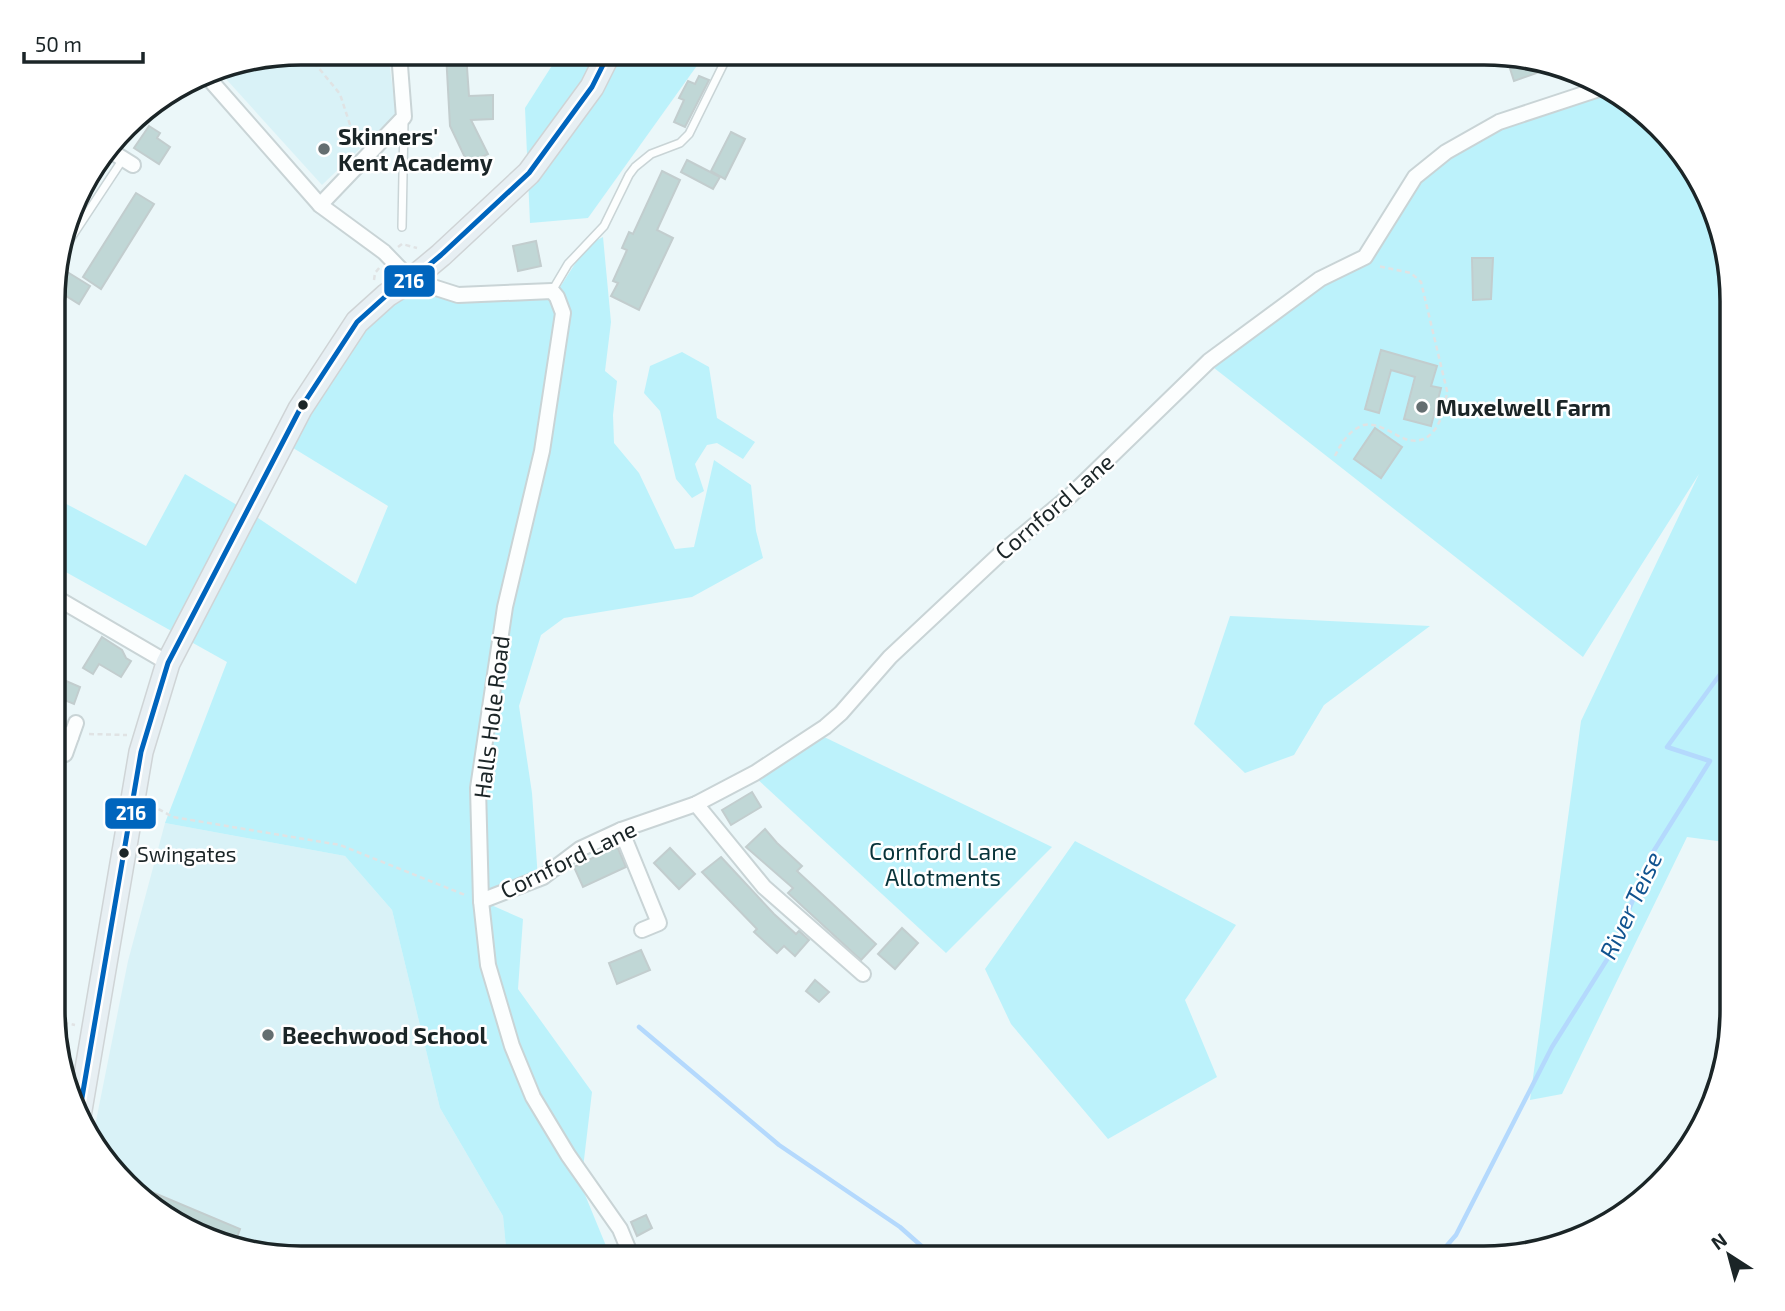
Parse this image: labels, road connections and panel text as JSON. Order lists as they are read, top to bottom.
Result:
{
  "streets": {
    "street": ["Cornford Lane", "Halls Hole Road"]
  },
  "crossings": [
    ["Cornford Lane", "Halls Hole Road"]
  ],
  "water": ["River Teise"],
  "parks": ["Cornford Lane Allotments"],
  "places": [
    "Skinners' Kent Academy",
    "Muxelwell Farm",
    "Swingates",
    "Beechwood School"
  ],
  "lines": ["transit line 216"],
  "scale_bar": "50 m",
  "north": "top left"
}
